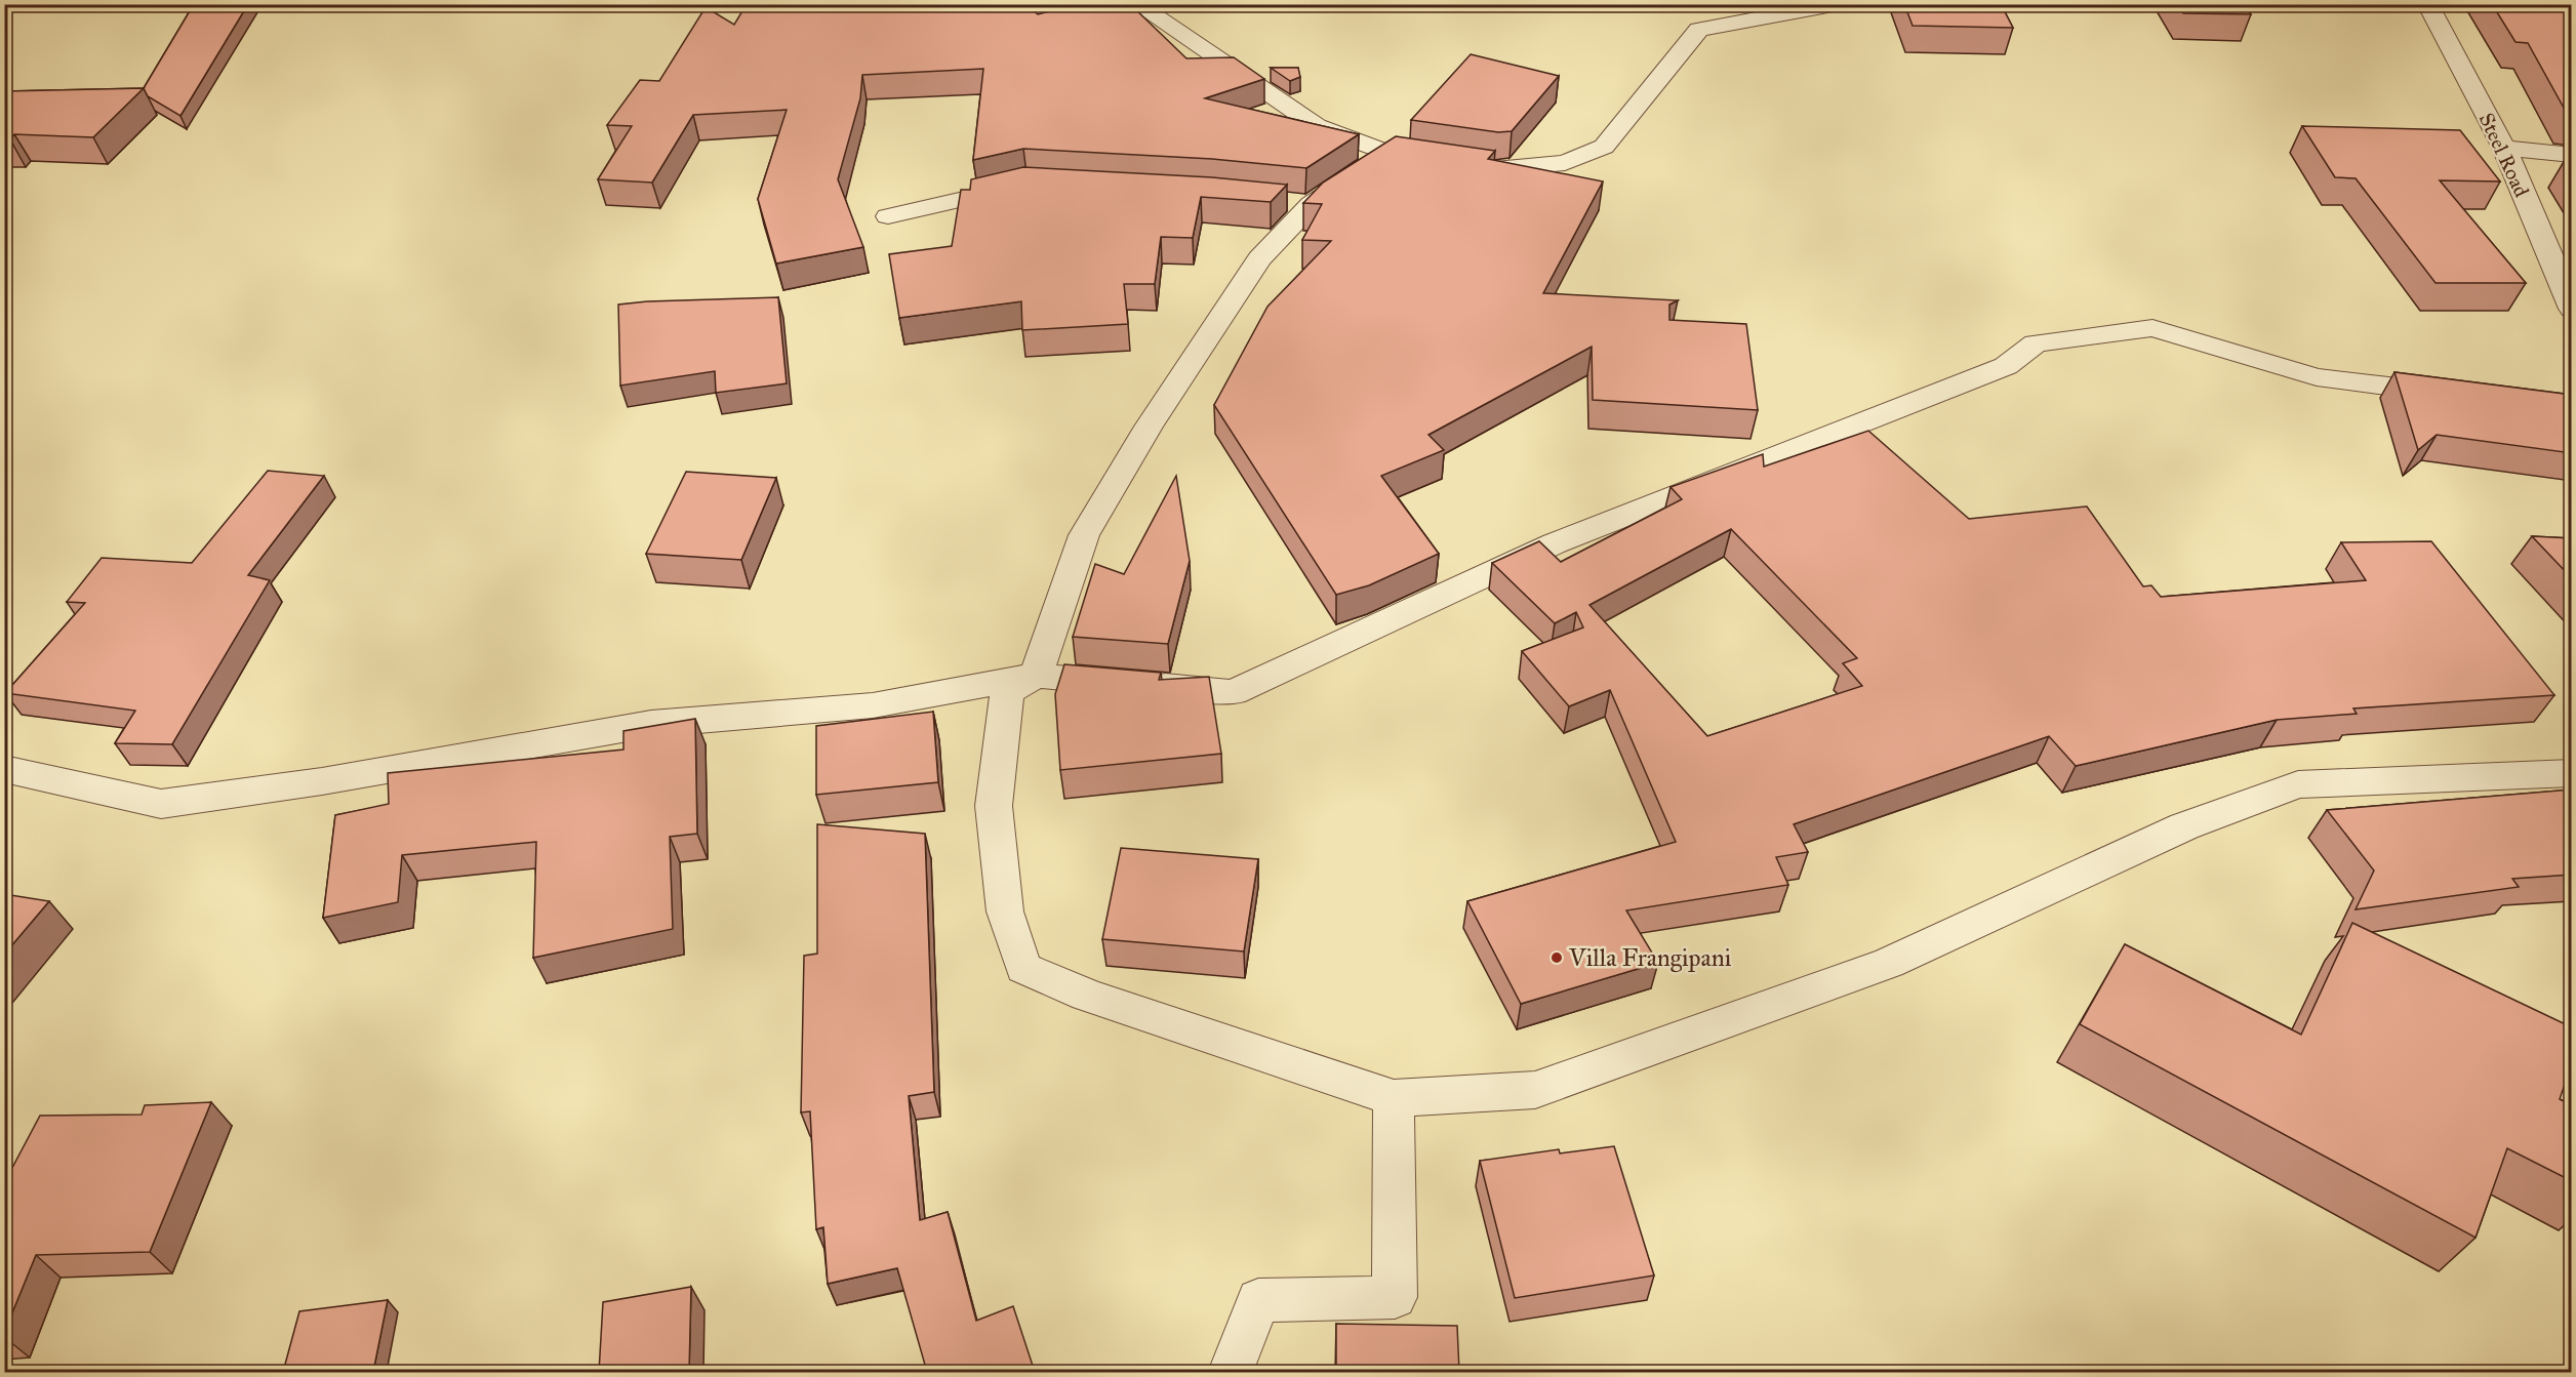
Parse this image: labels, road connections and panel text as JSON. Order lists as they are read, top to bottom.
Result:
{
  "streets": {
    "street": ["Steel Road"]
  },
  "places": ["Villa Frangipani"]
}
